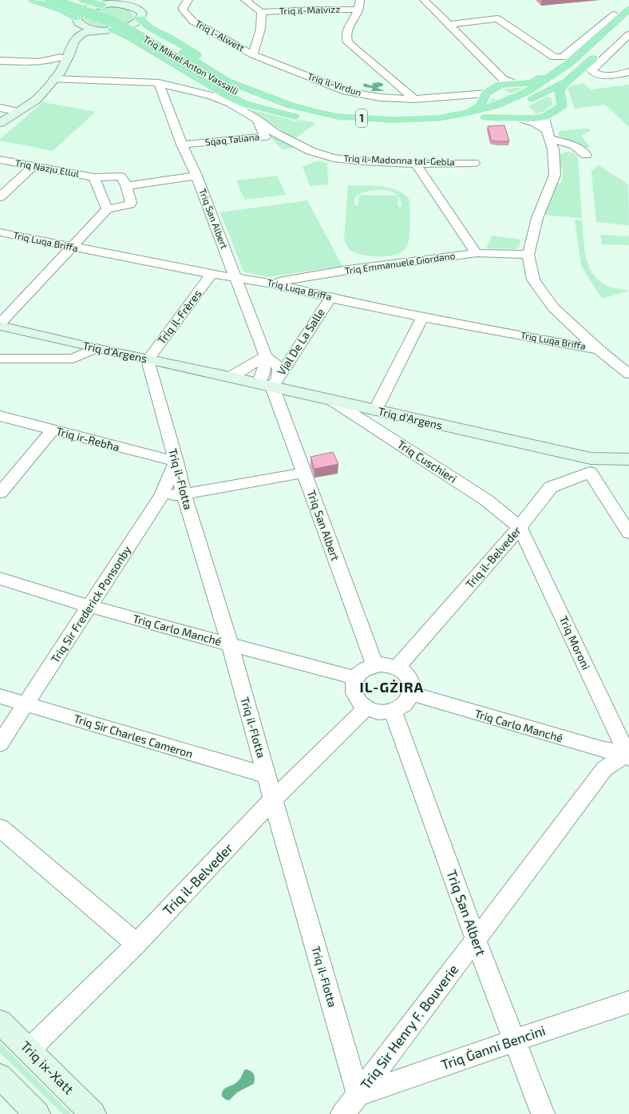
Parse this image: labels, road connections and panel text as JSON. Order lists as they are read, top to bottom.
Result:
{
  "streets": {
    "highway": ["Triq Mikiel Anton Vassalli", "1"],
    "main road": ["Triq d'Argens", "Triq ix-Xatt"],
    "street": [
      "Triq il-Malvizz",
      "Triq l-Alwett",
      "Triq il-Virdun",
      "Sqaq Taliana",
      "Triq il-Madonna tal-Ġebla",
      "Triq Nazju Ellul",
      "Triq San Albert",
      "Triq Luqa Briffa",
      "Triq Emmanuele Giordano",
      "Triq il-Frères",
      "Vjal De La Salle",
      "Triq ir-Rebħa",
      "Triq Cuschieri",
      "Triq il-Flotta",
      "Triq il-Belveder",
      "Triq Sir Frederick Ponsonby",
      "Triq Carlo Manché",
      "Triq Moroni",
      "Triq Sir Charles Cameron",
      "Triq Sir Henry F. Bouverie",
      "Triq Ġanni Bencini"
    ]
  },
  "crossings": [
    ["Triq l-Alwett", "Triq il-Virdun"],
    ["Triq Mikiel Anton Vassalli", "1"],
    ["Triq il-Virdun", "1"],
    ["Sqaq Taliana", "Triq il-Madonna tal-Ġebla"],
    ["Sqaq Taliana", "Triq San Albert"],
    ["Triq il-Madonna tal-Ġebla", "Triq San Albert"],
    ["Triq San Albert", "Triq Luqa Briffa"],
    ["Triq San Albert", "Vjal De La Salle"],
    ["Triq San Albert", "Triq d'Argens"],
    ["Triq San Albert", "Triq il-Belveder"],
    ["Triq San Albert", "Triq Carlo Manché"],
    ["Triq San Albert", "Triq Sir Henry F. Bouverie"],
    ["Triq San Albert", "Triq Ġanni Bencini"],
    ["Triq Luqa Briffa", "Triq Emmanuele Giordano"],
    ["Triq Luqa Briffa", "Triq il-Frères"],
    ["Triq Luqa Briffa", "Vjal De La Salle"],
    ["Triq il-Frères", "Triq d'Argens"],
    ["Triq il-Frères", "Triq il-Flotta"],
    ["Vjal De La Salle", "Triq d'Argens"],
    ["Triq d'Argens", "Triq Cuschieri"],
    ["Triq d'Argens", "Triq il-Flotta"],
    ["Triq d'Argens", "Triq il-Belveder"],
    ["Triq ir-Rebħa", "Triq il-Flotta"],
    ["Triq ir-Rebħa", "Triq Sir Frederick Ponsonby"],
    ["Triq Cuschieri", "Triq il-Belveder"],
    ["Triq Cuschieri", "Triq Moroni"],
    ["Triq il-Flotta", "Triq il-Belveder"],
    ["Triq il-Flotta", "Triq Sir Frederick Ponsonby"],
    ["Triq il-Flotta", "Triq Carlo Manché"],
    ["Triq il-Flotta", "Triq Sir Charles Cameron"],
    ["Triq il-Flotta", "Triq Sir Henry F. Bouverie"],
    ["Triq il-Flotta", "Triq Ġanni Bencini"],
    ["Triq il-Belveder", "Triq Carlo Manché"],
    ["Triq il-Belveder", "Triq Moroni"],
    ["Triq il-Belveder", "Triq ix-Xatt"],
    ["Triq Sir Frederick Ponsonby", "Triq Carlo Manché"],
    ["Triq Sir Frederick Ponsonby", "Triq Sir Charles Cameron"],
    ["Triq Carlo Manché", "Triq Moroni"],
    ["Triq Carlo Manché", "Triq Sir Henry F. Bouverie"],
    ["Triq Moroni", "Triq Sir Henry F. Bouverie"],
    ["Triq Sir Henry F. Bouverie", "Triq Ġanni Bencini"]
  ],
  "districts": ["IL-GŻIRA"]
}
